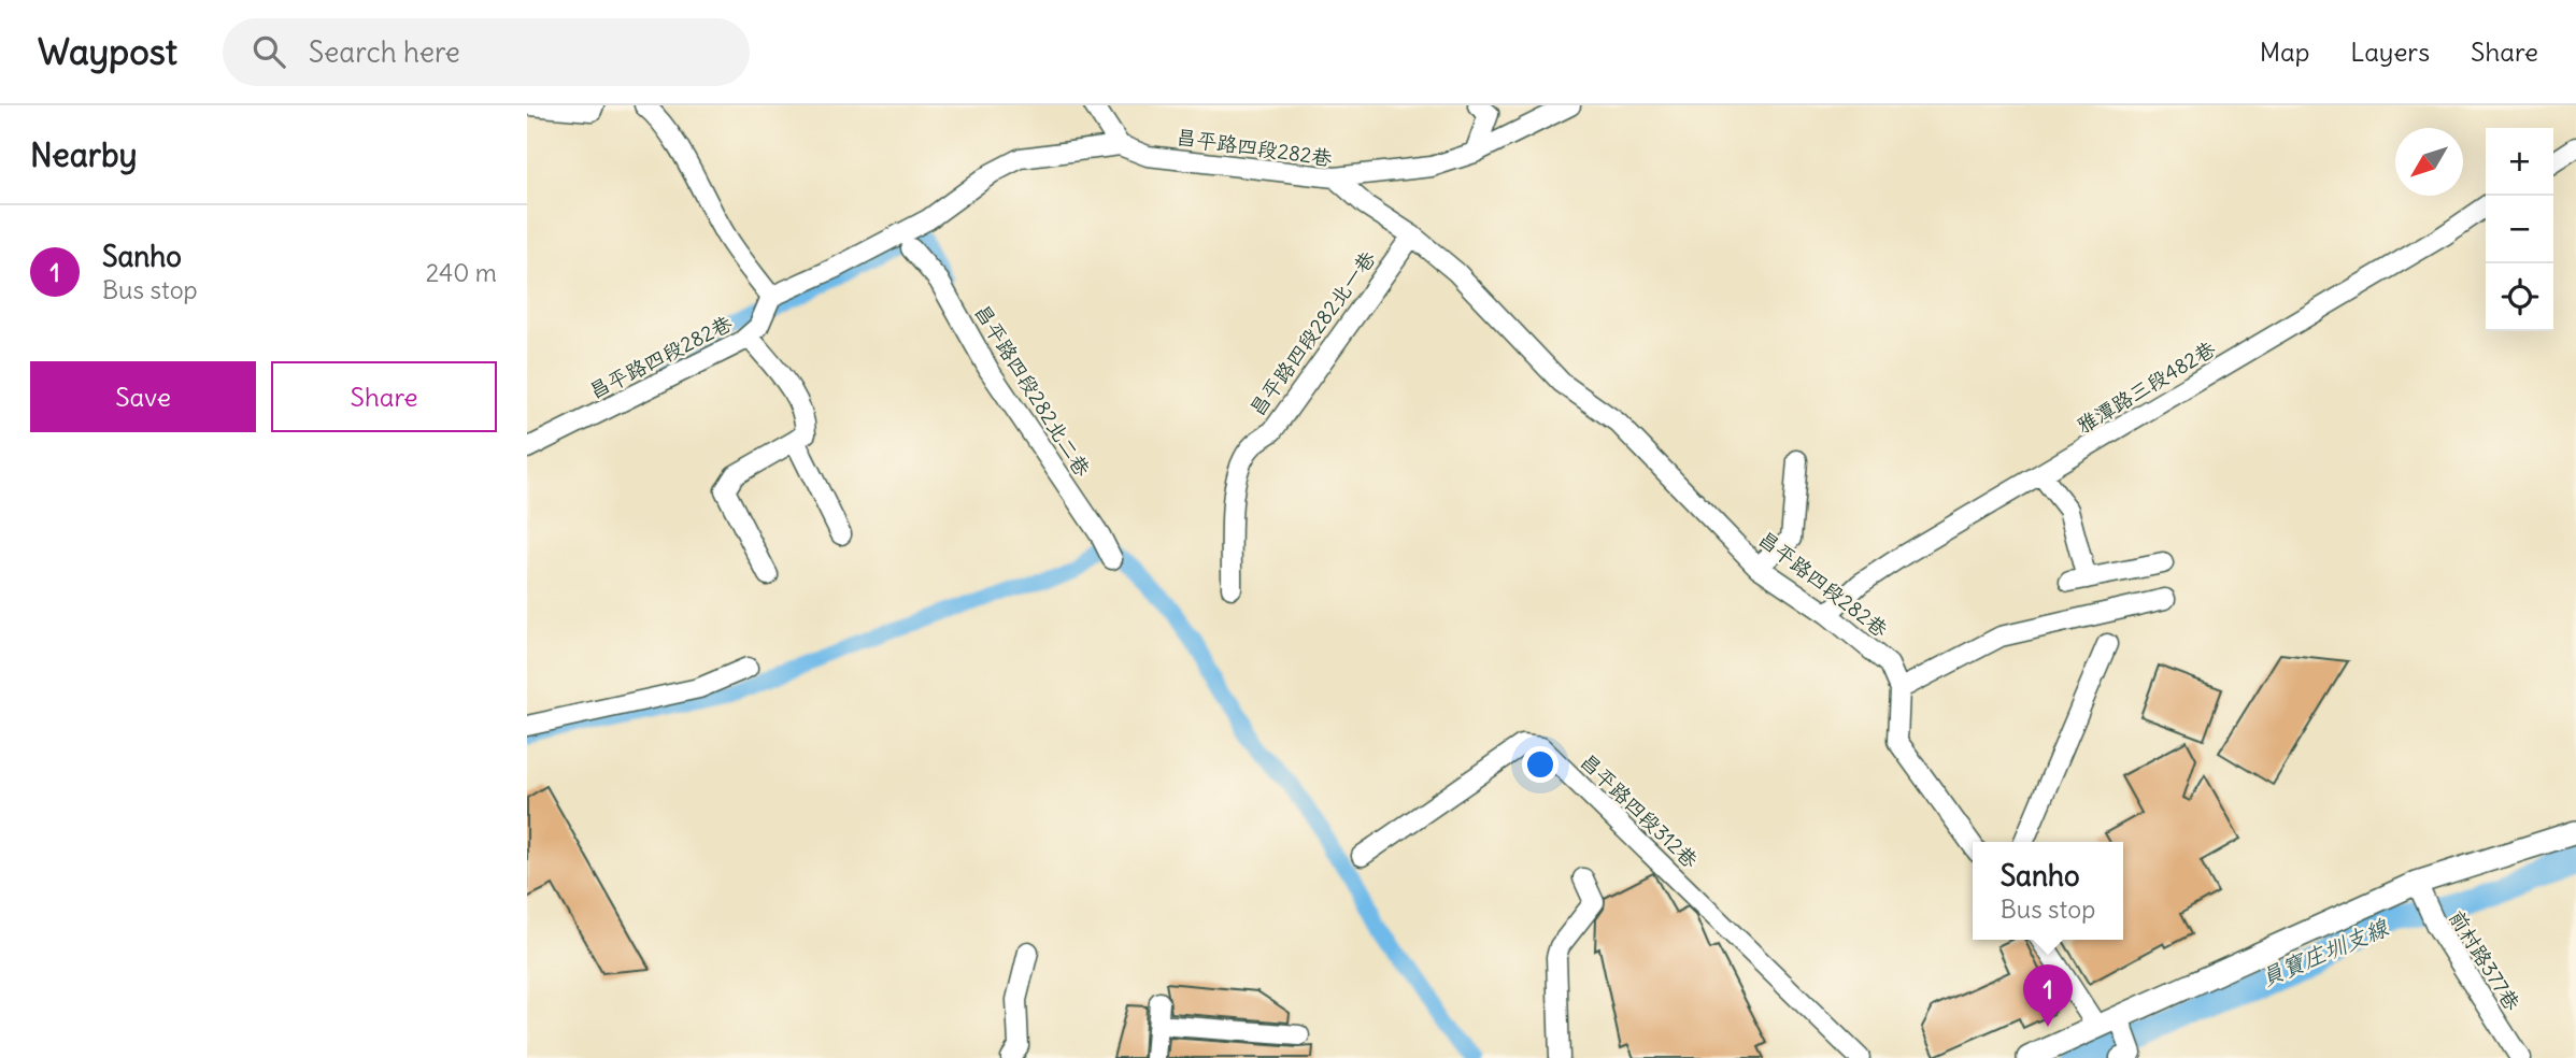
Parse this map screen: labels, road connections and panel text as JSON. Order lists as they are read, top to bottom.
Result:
{
  "streets": {
    "street": [
      "昌平路四段282巷",
      "昌平路四段282北一巷",
      "雅潭路三段482巷",
      "昌平路四段282北二巷",
      "昌平路四段312巷",
      "前村路377巷"
    ]
  },
  "crossings": [
    ["昌平路四段282巷", "昌平路四段282北一巷"],
    ["昌平路四段282巷", "雅潭路三段482巷"]
  ],
  "water": ["員寶庄圳支線"],
  "north": "bottom left",
  "page": {
    "header": "Waypost",
    "search": "Search here",
    "nav": ["Map", "Layers", "Share"],
    "heading": "Nearby",
    "map_buttons": ["+", "−"],
    "list": [
      {
        "mark": "1",
        "name": "Sanho",
        "note": "Bus stop",
        "value": "240 m"
      }
    ],
    "buttons": ["Save", "Share"],
    "popup": ["Sanho", "Bus stop"],
    "pins": "1"
  }
}
